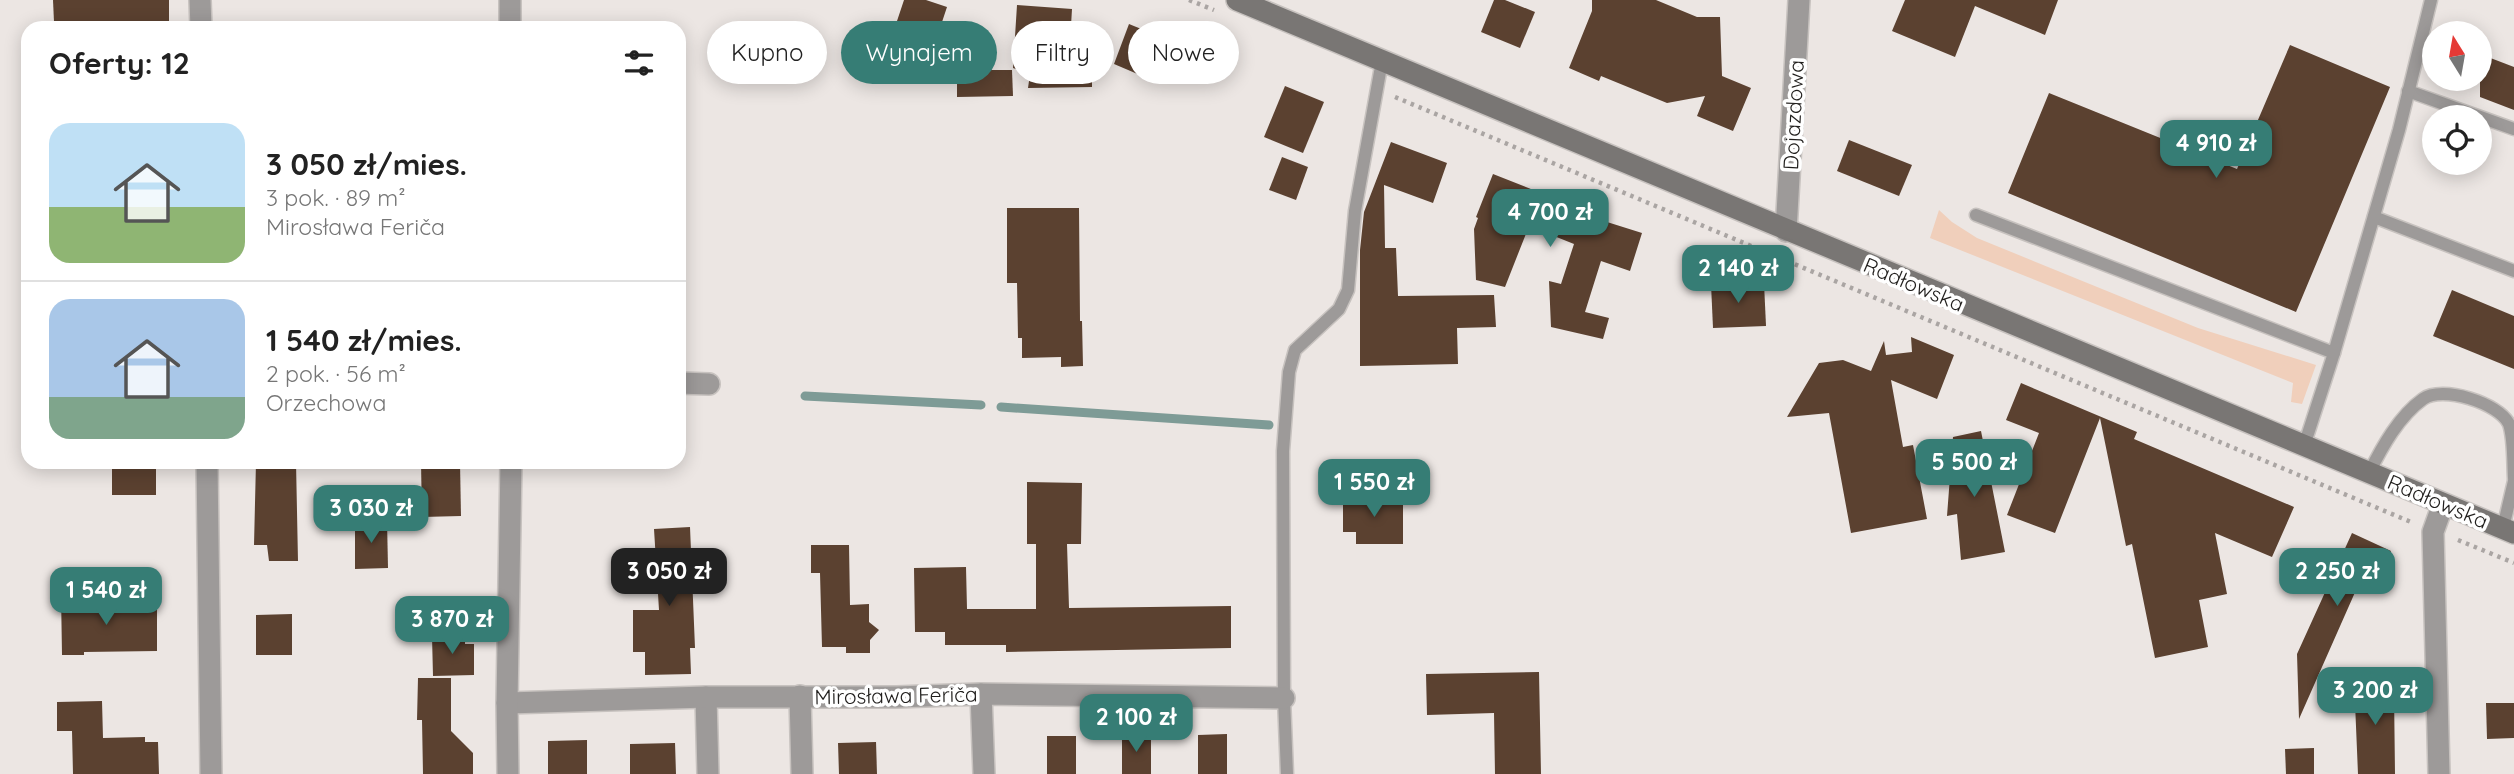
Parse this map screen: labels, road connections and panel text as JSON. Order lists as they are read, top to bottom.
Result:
{
  "streets": {
    "street": ["Dojazdowa", "Radłowska", "Mirosława Feriča"]
  },
  "crossings": [
    ["Dojazdowa", "Radłowska"]
  ],
  "north": "top",
  "page": {
    "chip": [
      "Kupno",
      "Wynajem",
      "Filtry",
      "Nowe"
    ],
    "heading": "Oferty: 12",
    "list": [
      {
        "name": "3 050 zł/mies.",
        "note": "3 pok. · 89 m² · Mirosława Feriča"
      },
      {
        "name": "1 540 zł/mies.",
        "note": "2 pok. · 56 m² · Orzechowa"
      }
    ],
    "price": [
      "4 910 zł",
      "4 700 zł",
      "2 140 zł",
      "5 500 zł",
      "1 550 zł",
      "3 030 zł",
      "3 050 zł",
      "2 250 zł",
      "1 540 zł",
      "3 870 zł",
      "3 200 zł",
      "2 100 zł"
    ]
  }
}
